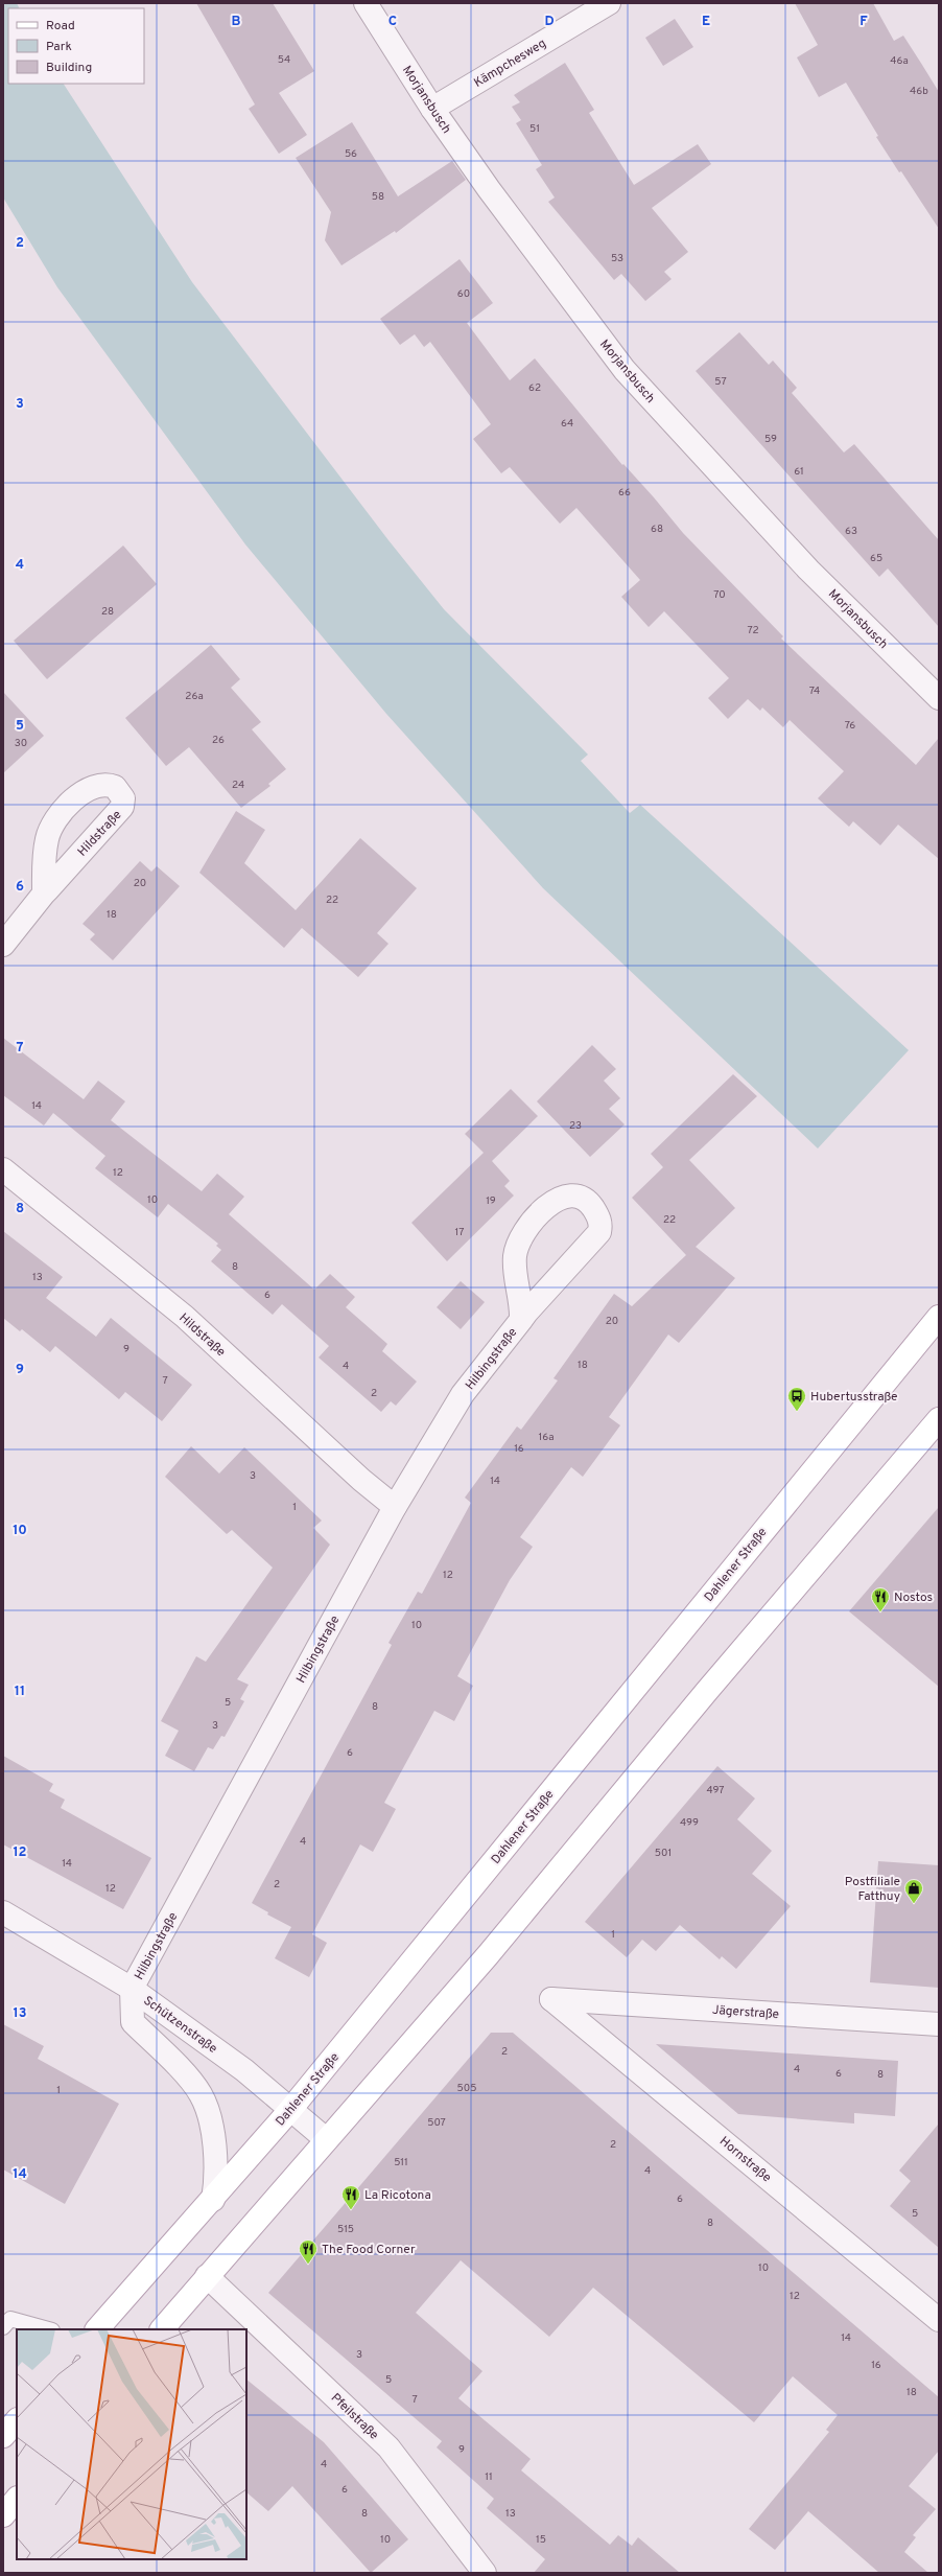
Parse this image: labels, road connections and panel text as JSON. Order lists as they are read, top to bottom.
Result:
{
  "streets": {
    "main road": ["Dahlener Straße"],
    "street": [
      "Kämpchesweg",
      "Morjansbusch",
      "Hildstraße",
      "Hilbingstraße",
      "Jägerstraße",
      "Schützenstraße",
      "Hornstraße",
      "Pfeilstraße"
    ]
  },
  "crossings": [
    ["Kämpchesweg", "Morjansbusch"],
    ["Hildstraße", "Hilbingstraße"],
    ["Hilbingstraße", "Schützenstraße"],
    ["Dahlener Straße", "Schützenstraße"],
    ["Jägerstraße", "Hornstraße"]
  ],
  "places": {
    "bus stop": ["Hubertusstraße"],
    "restaurant": ["Nostos", "La Ricotona", "The Food Corner"],
    "shop": ["Postfiliale Fatthuy"]
  },
  "house_numbers": [
    "54",
    "46a",
    "46b",
    "51",
    "56",
    "58",
    "53",
    "60",
    "57",
    "62",
    "64",
    "59",
    "61",
    "66",
    "68",
    "63",
    "65",
    "70",
    "28",
    "72",
    "74",
    "26a",
    "76",
    "26",
    "30",
    "24",
    "20",
    "22",
    "18",
    "14",
    "23",
    "12",
    "10",
    "19",
    "22",
    "17",
    "8",
    "13",
    "6",
    "20",
    "9",
    "18",
    "4",
    "7",
    "2",
    "16a",
    "16",
    "3",
    "14",
    "1",
    "12",
    "10",
    "5",
    "8",
    "3",
    "6",
    "497",
    "499",
    "4",
    "501",
    "14",
    "2",
    "12",
    "1",
    "2",
    "4",
    "6",
    "8",
    "505",
    "1",
    "507",
    "2",
    "511",
    "4",
    "6",
    "5",
    "8",
    "515",
    "10",
    "12",
    "14",
    "3",
    "16",
    "5",
    "18",
    "7",
    "9",
    "4",
    "11",
    "6",
    "8",
    "13",
    "10",
    "15"
  ],
  "legend": ["Road", "Park", "Building"],
  "grid": {
    "columns": [
      "B",
      "C",
      "D",
      "E",
      "F"
    ],
    "rows": [
      "2",
      "3",
      "4",
      "5",
      "6",
      "7",
      "8",
      "9",
      "10",
      "11",
      "12",
      "13",
      "14"
    ]
  }
}
